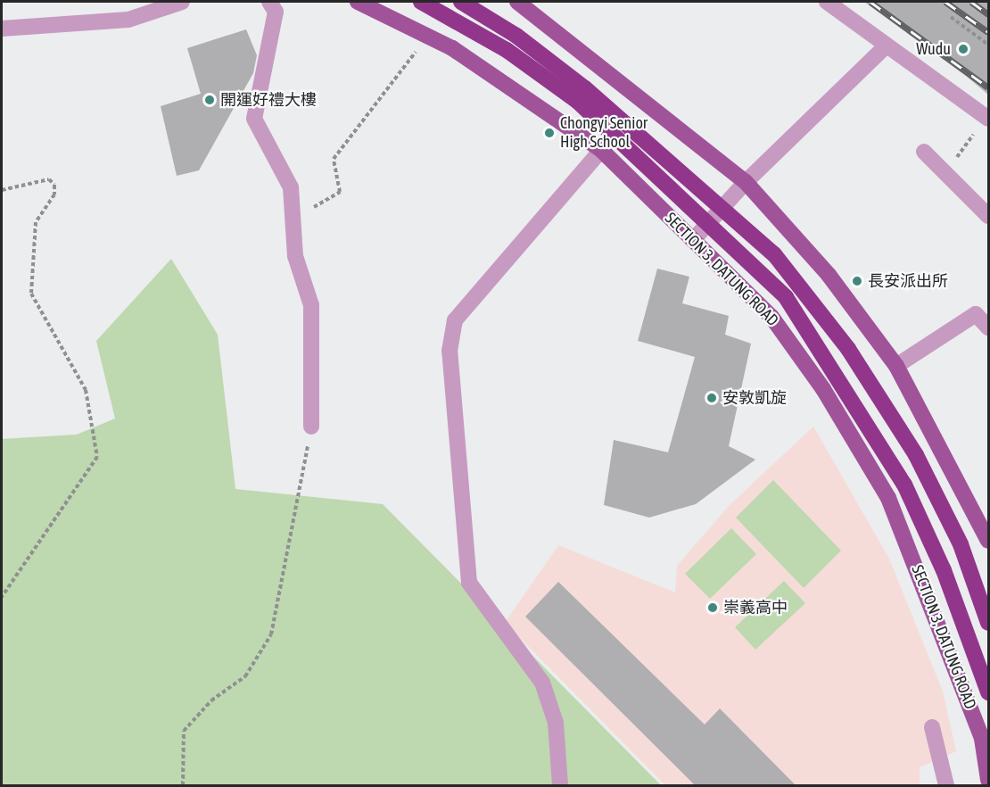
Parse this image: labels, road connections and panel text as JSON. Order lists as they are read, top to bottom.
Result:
{
  "streets": {
    "main road": ["SECTION 3, DATUNG ROAD"]
  },
  "places": [
    "Wudu",
    "開運好禮大樓",
    "Chongyi Senior High School",
    "長安派出所",
    "安敦凱旋",
    "崇義高中"
  ]
}
